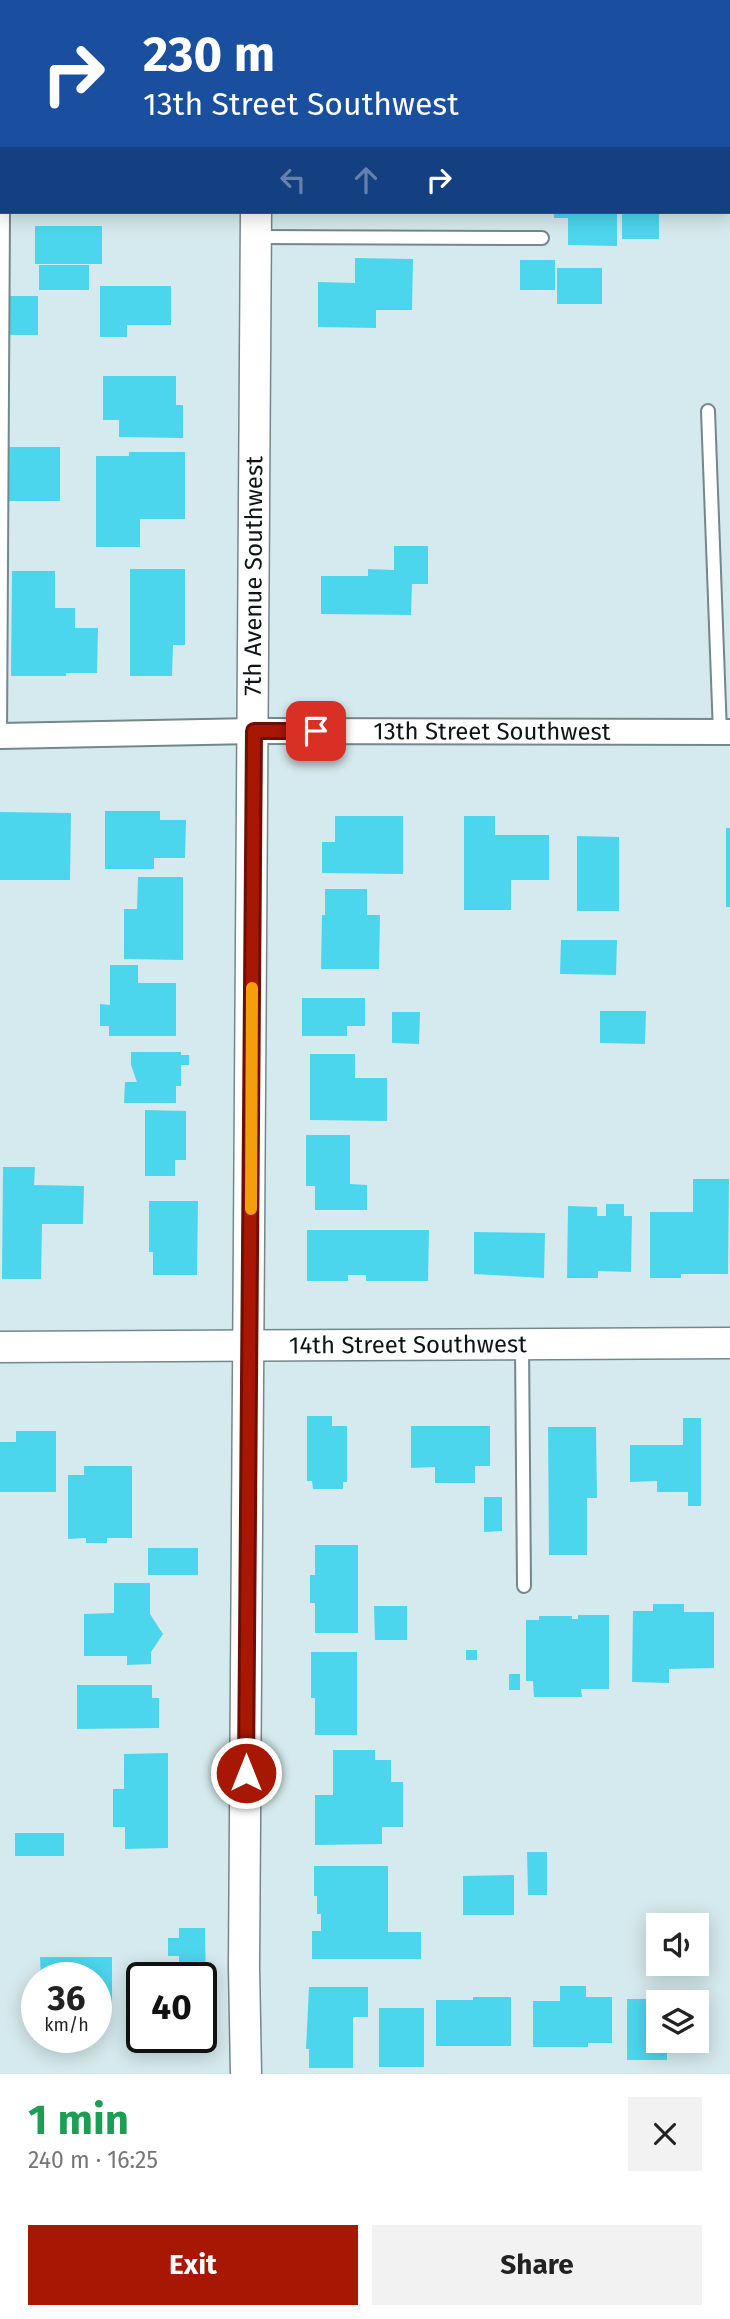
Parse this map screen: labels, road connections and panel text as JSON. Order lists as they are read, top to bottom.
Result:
{
  "streets": {
    "street": ["7th Avenue Southwest", "13th Street Southwest", "14th Street Southwest"]
  },
  "crossings": [
    ["7th Avenue Southwest", "13th Street Southwest"],
    ["7th Avenue Southwest", "14th Street Southwest"]
  ],
  "page": {
    "turn": ["230 m", "13th Street Southwest"],
    "speed": "36 km/h",
    "limit": "40",
    "heading": ["1 min", "240 m · 16:25"],
    "buttons": ["Exit", "Share"]
  }
}
